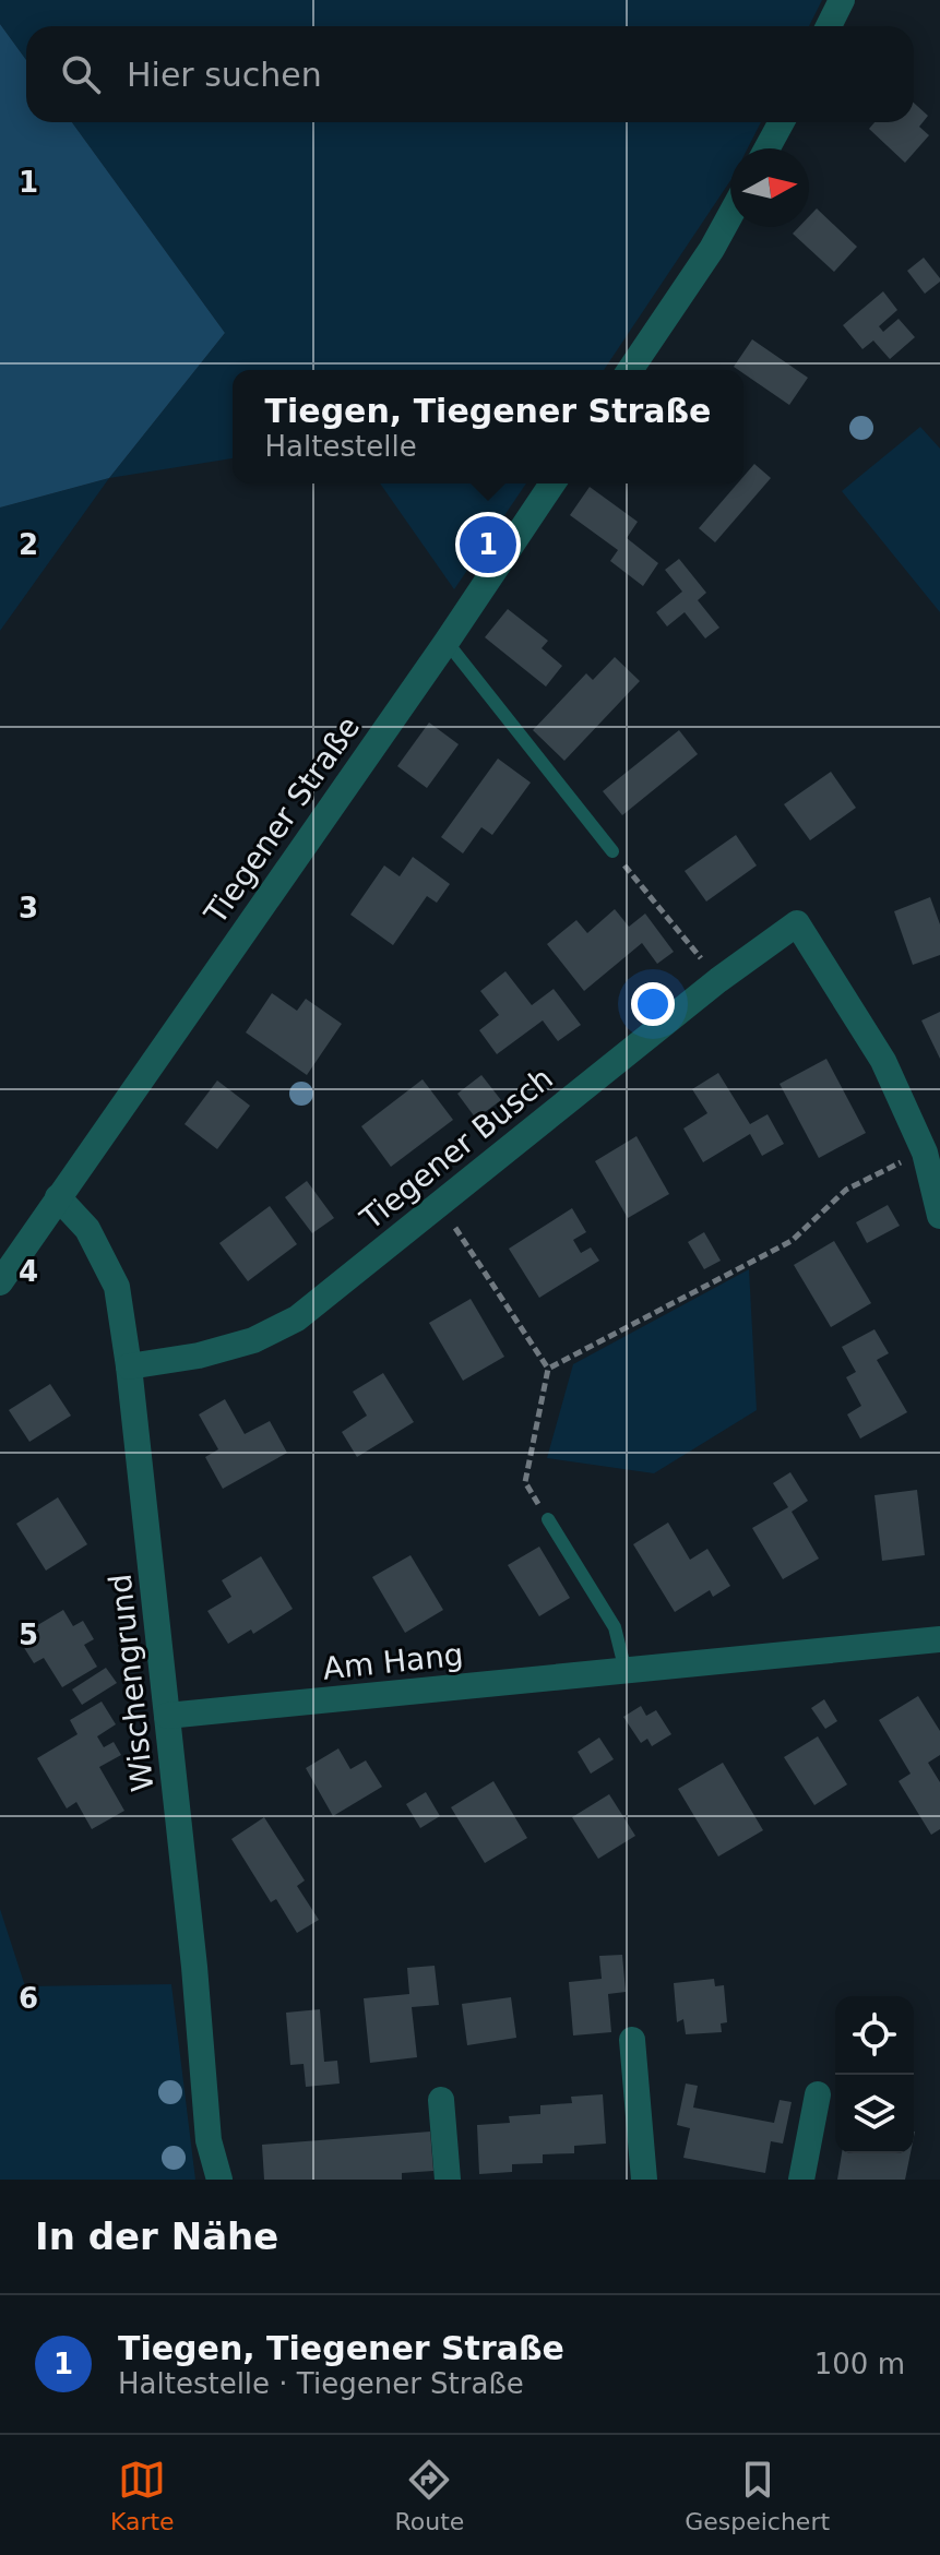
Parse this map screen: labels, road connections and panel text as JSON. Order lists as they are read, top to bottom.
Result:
{
  "streets": {
    "street": [
      "Tiegener Straße",
      "Tiegener Busch",
      "Am Hang",
      "Wischengrund"
    ]
  },
  "crossings": [
    ["Tiegener Straße", "Wischengrund"],
    ["Tiegener Busch", "Wischengrund"],
    ["Am Hang", "Wischengrund"]
  ],
  "north": "right",
  "page": {
    "search": "Hier suchen",
    "popup": ["Tiegen, Tiegener Straße", "Haltestelle"],
    "pins": "1",
    "heading": "In der Nähe",
    "list": [
      {
        "mark": "1",
        "name": "Tiegen, Tiegener Straße",
        "note": "Haltestelle · Tiegener Straße",
        "value": "100 m"
      }
    ],
    "nav": ["Karte", "Route", "Gespeichert"]
  },
  "grid": {
    "rows": [
      "1",
      "2",
      "3",
      "4",
      "5",
      "6"
    ]
  }
}
